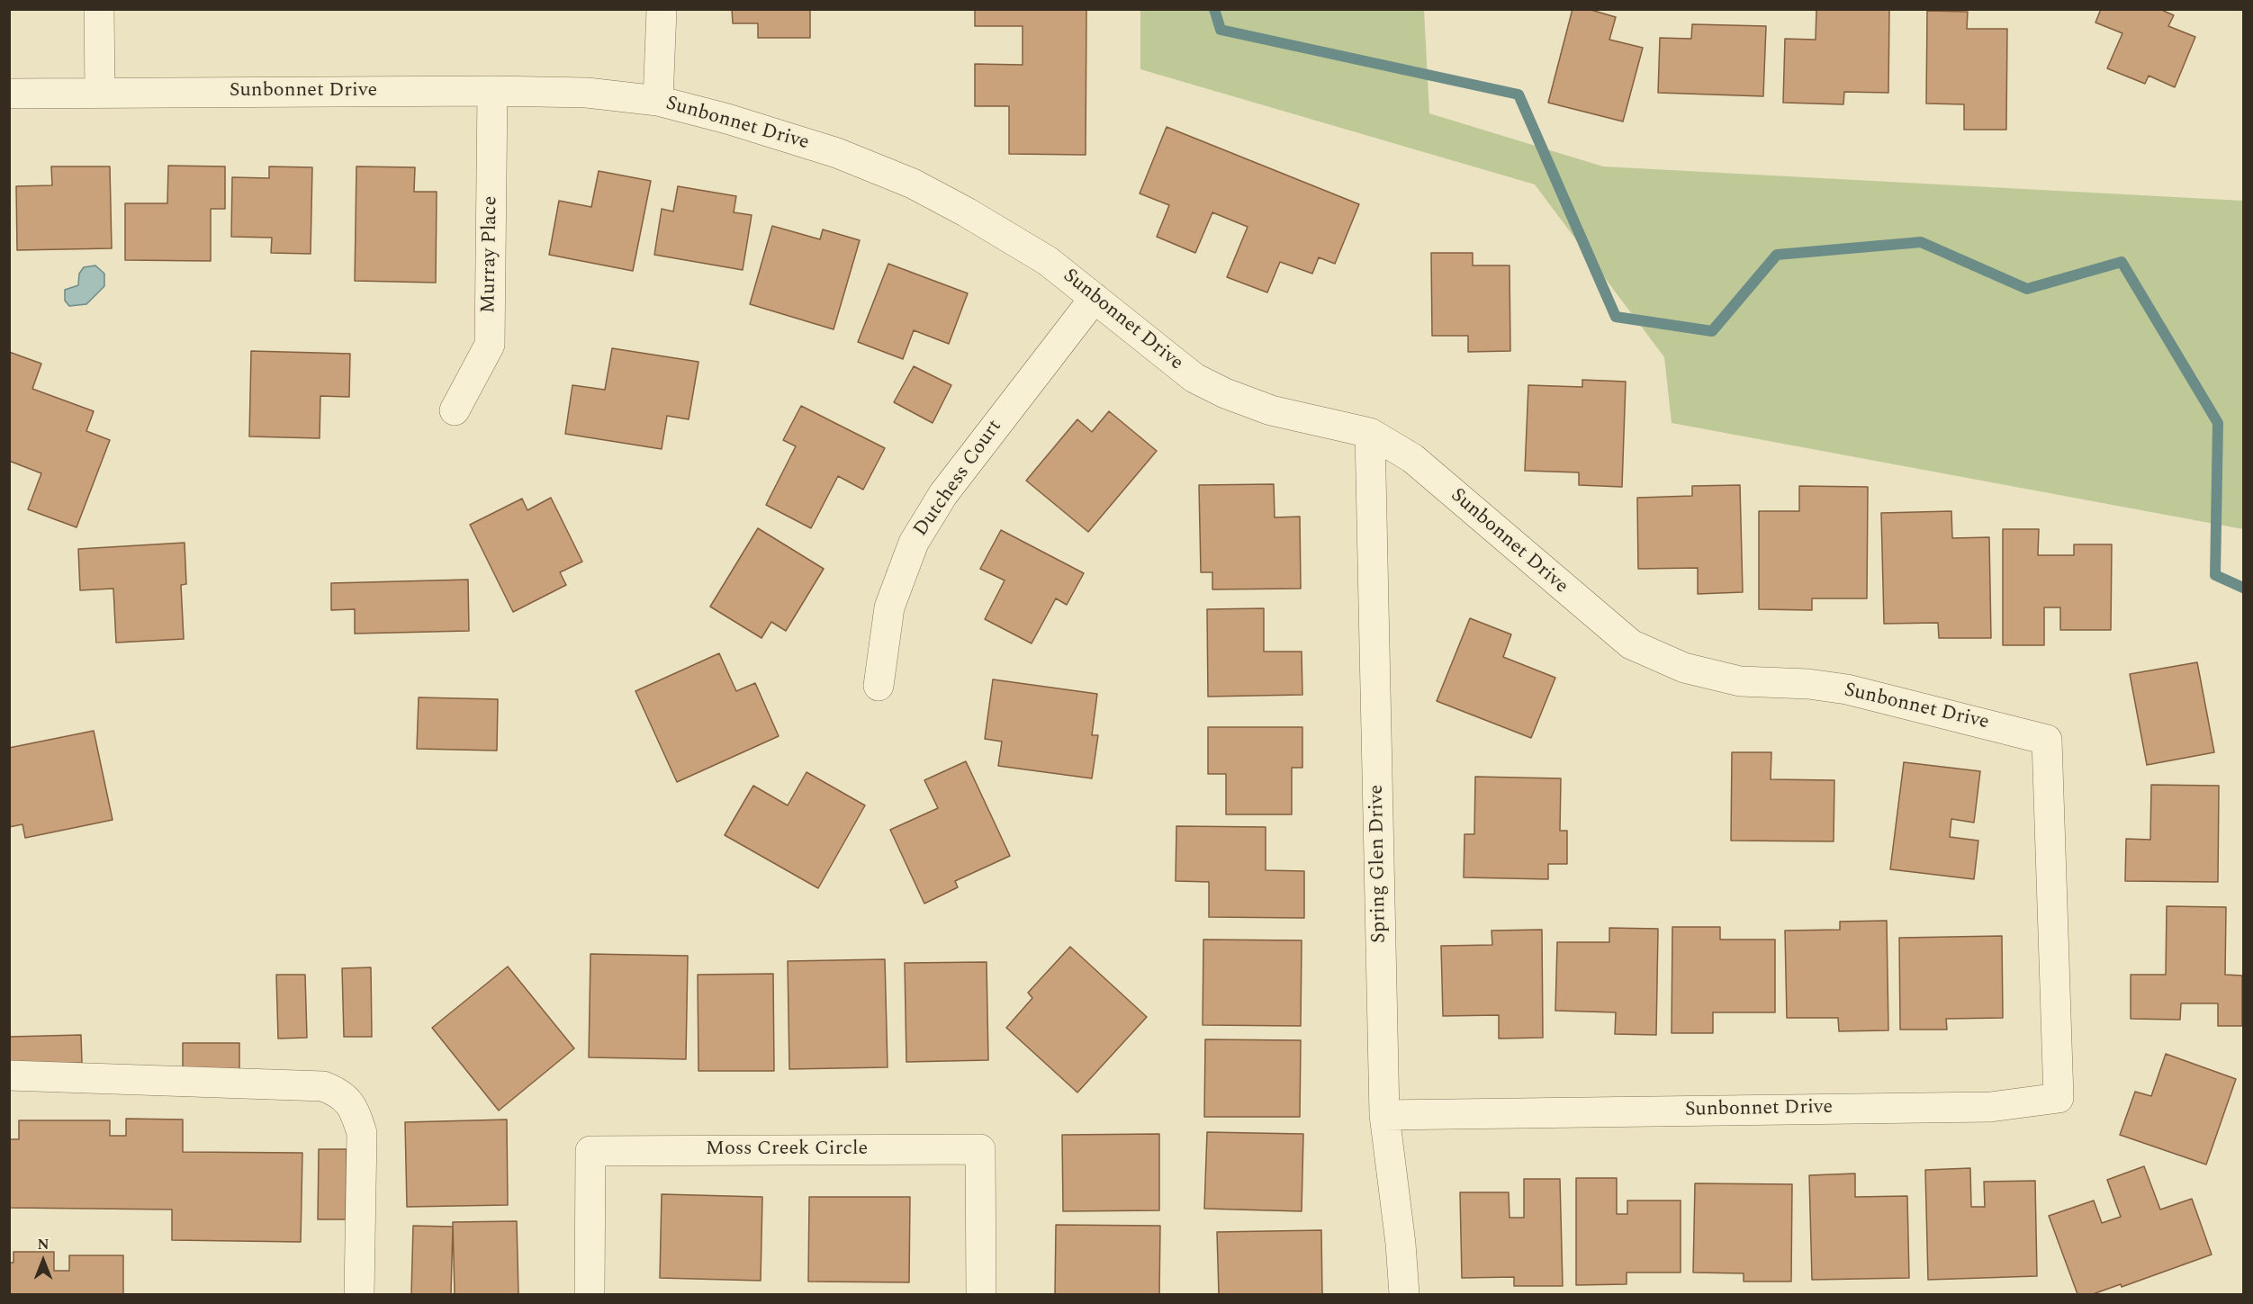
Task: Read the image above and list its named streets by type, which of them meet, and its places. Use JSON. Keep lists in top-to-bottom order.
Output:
{
  "streets": {
    "street": [
      "Sunbonnet Drive",
      "Murray Place",
      "Dutchess Court",
      "Spring Glen Drive",
      "Moss Creek Circle"
    ]
  },
  "crossings": [
    ["Sunbonnet Drive", "Murray Place"],
    ["Sunbonnet Drive", "Dutchess Court"],
    ["Sunbonnet Drive", "Spring Glen Drive"]
  ],
  "north": "top"
}
